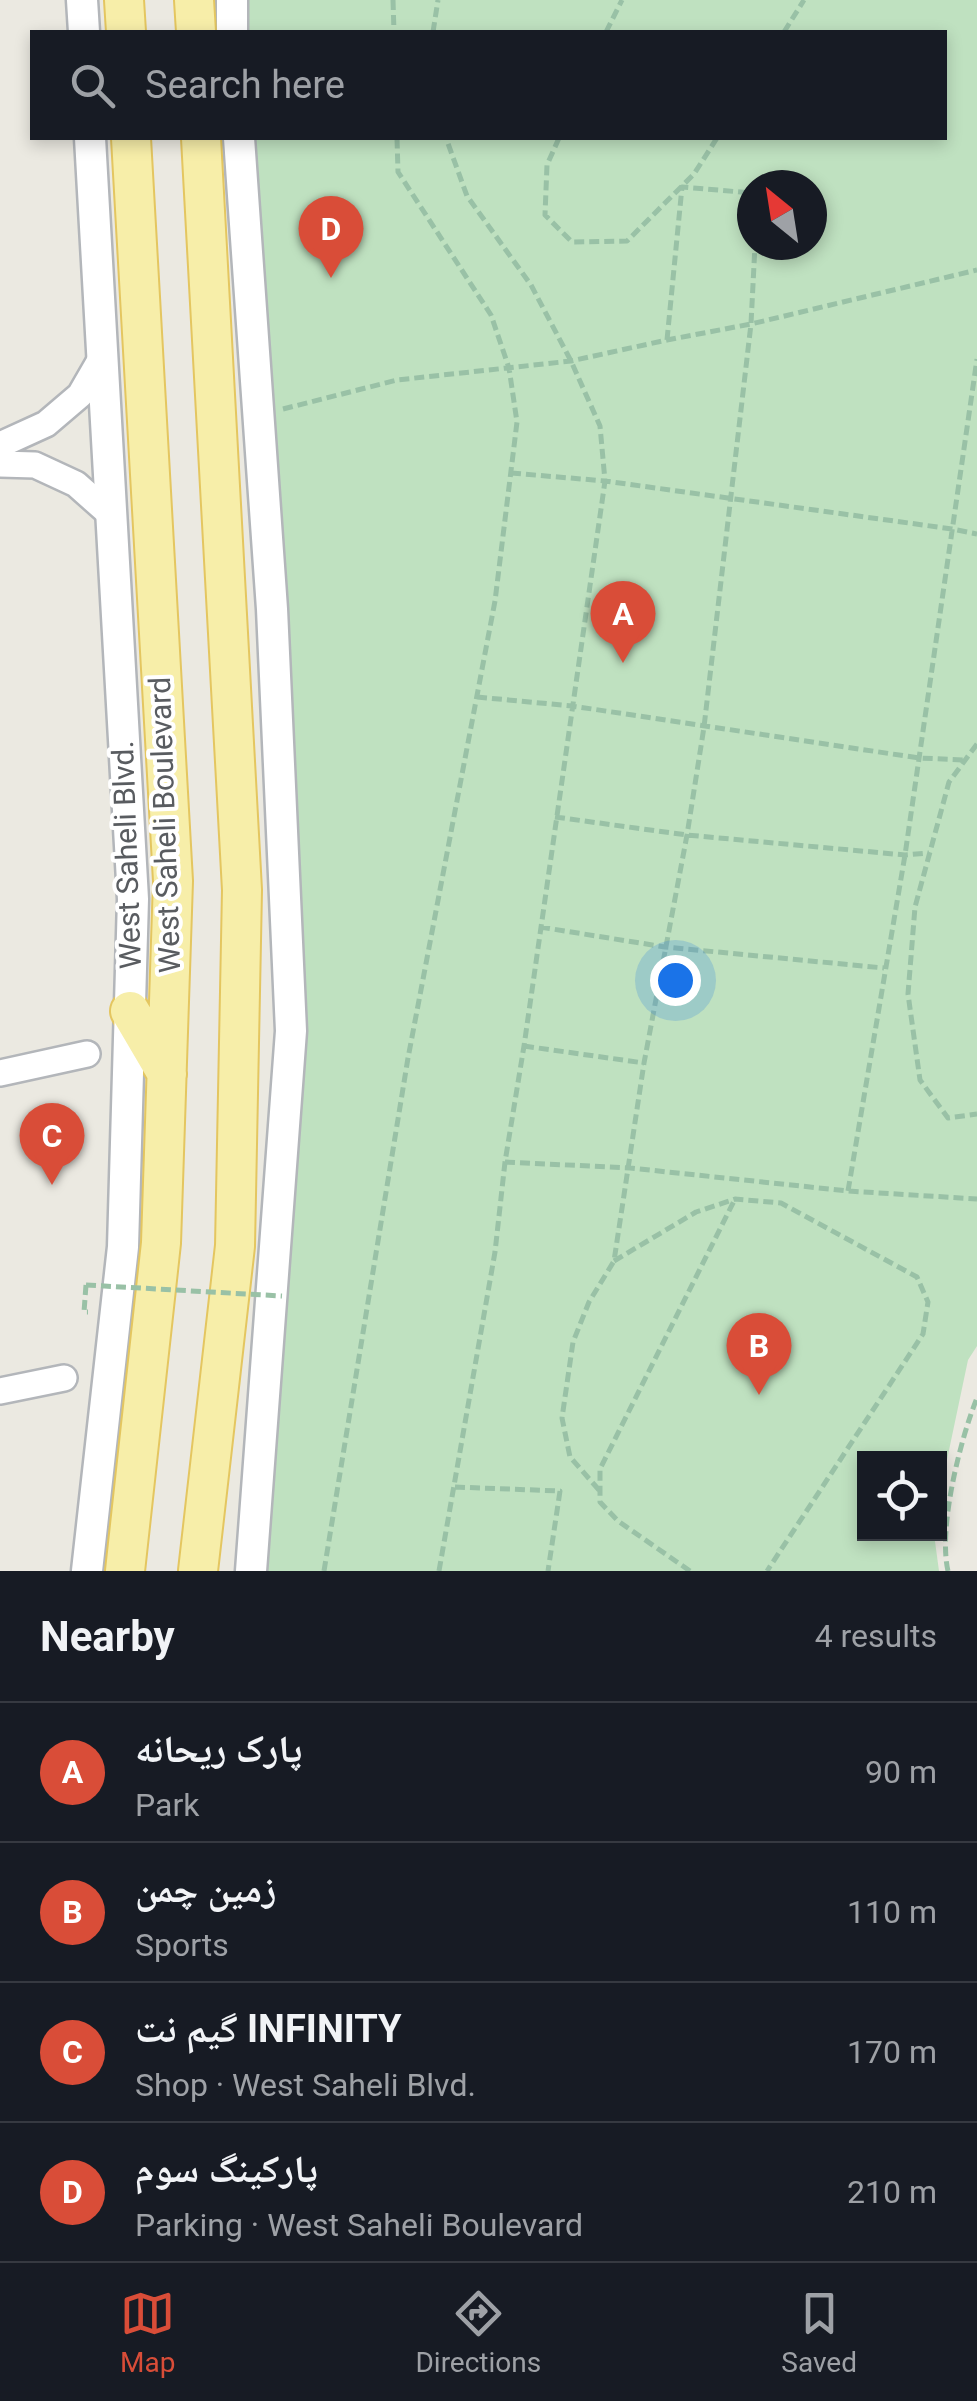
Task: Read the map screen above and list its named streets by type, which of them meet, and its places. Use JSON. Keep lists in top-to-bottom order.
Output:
{
  "streets": {
    "main road": ["West Saheli Boulevard"],
    "street": ["West Saheli Blvd."]
  },
  "north": "top left",
  "page": {
    "search": "Search here",
    "pins": [
      "D",
      "A",
      "C",
      "B"
    ],
    "heading": ["Nearby", "4 results"],
    "list": [
      {
        "mark": "A",
        "name": "پارک ریحانه",
        "note": "Park",
        "value": "90 m"
      },
      {
        "mark": "B",
        "name": "زمین چمن",
        "note": "Sports",
        "value": "110 m"
      },
      {
        "mark": "C",
        "name": "گیم نت INFINITY",
        "note": "Shop · West Saheli Blvd.",
        "value": "170 m"
      },
      {
        "mark": "D",
        "name": "پارکینگ سوم",
        "note": "Parking · West Saheli Boulevard",
        "value": "210 m"
      }
    ],
    "nav": ["Map", "Directions", "Saved"]
  }
}
